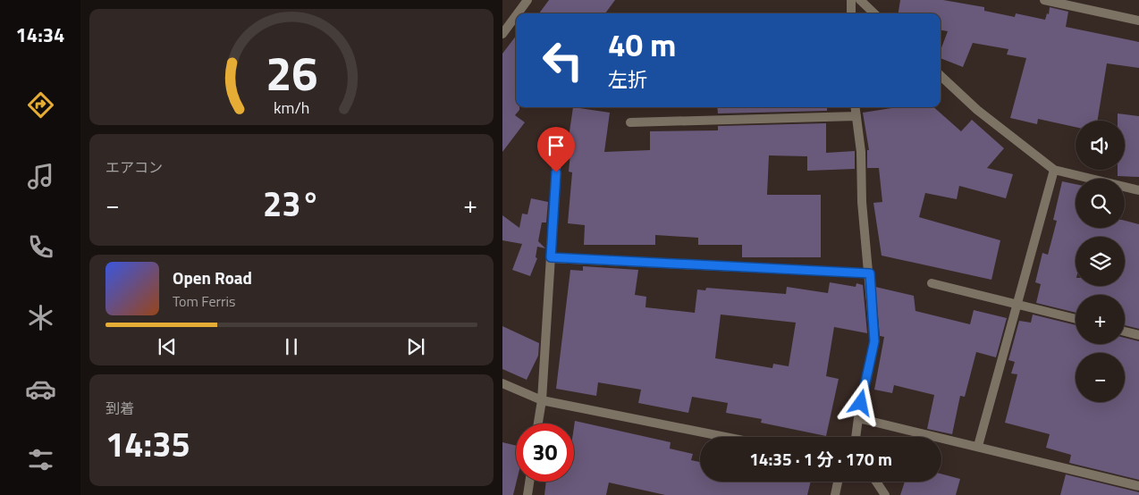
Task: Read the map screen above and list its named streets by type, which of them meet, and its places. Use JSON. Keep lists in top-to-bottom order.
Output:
{
  "page": {
    "tabs": "14:34",
    "turn": ["40 m", "左折"],
    "map_buttons": ["+", "−"],
    "tile": [
      "エアコン",
      ["到着", "14:35"]
    ],
    "heat": ["−", "23°", "+"],
    "song": ["Open Road", "Tom Ferris"],
    "limit": "30",
    "trip": "14:35 · 1 分 · 170 m",
    "gauge": ["26", "km/h"]
  }
}
